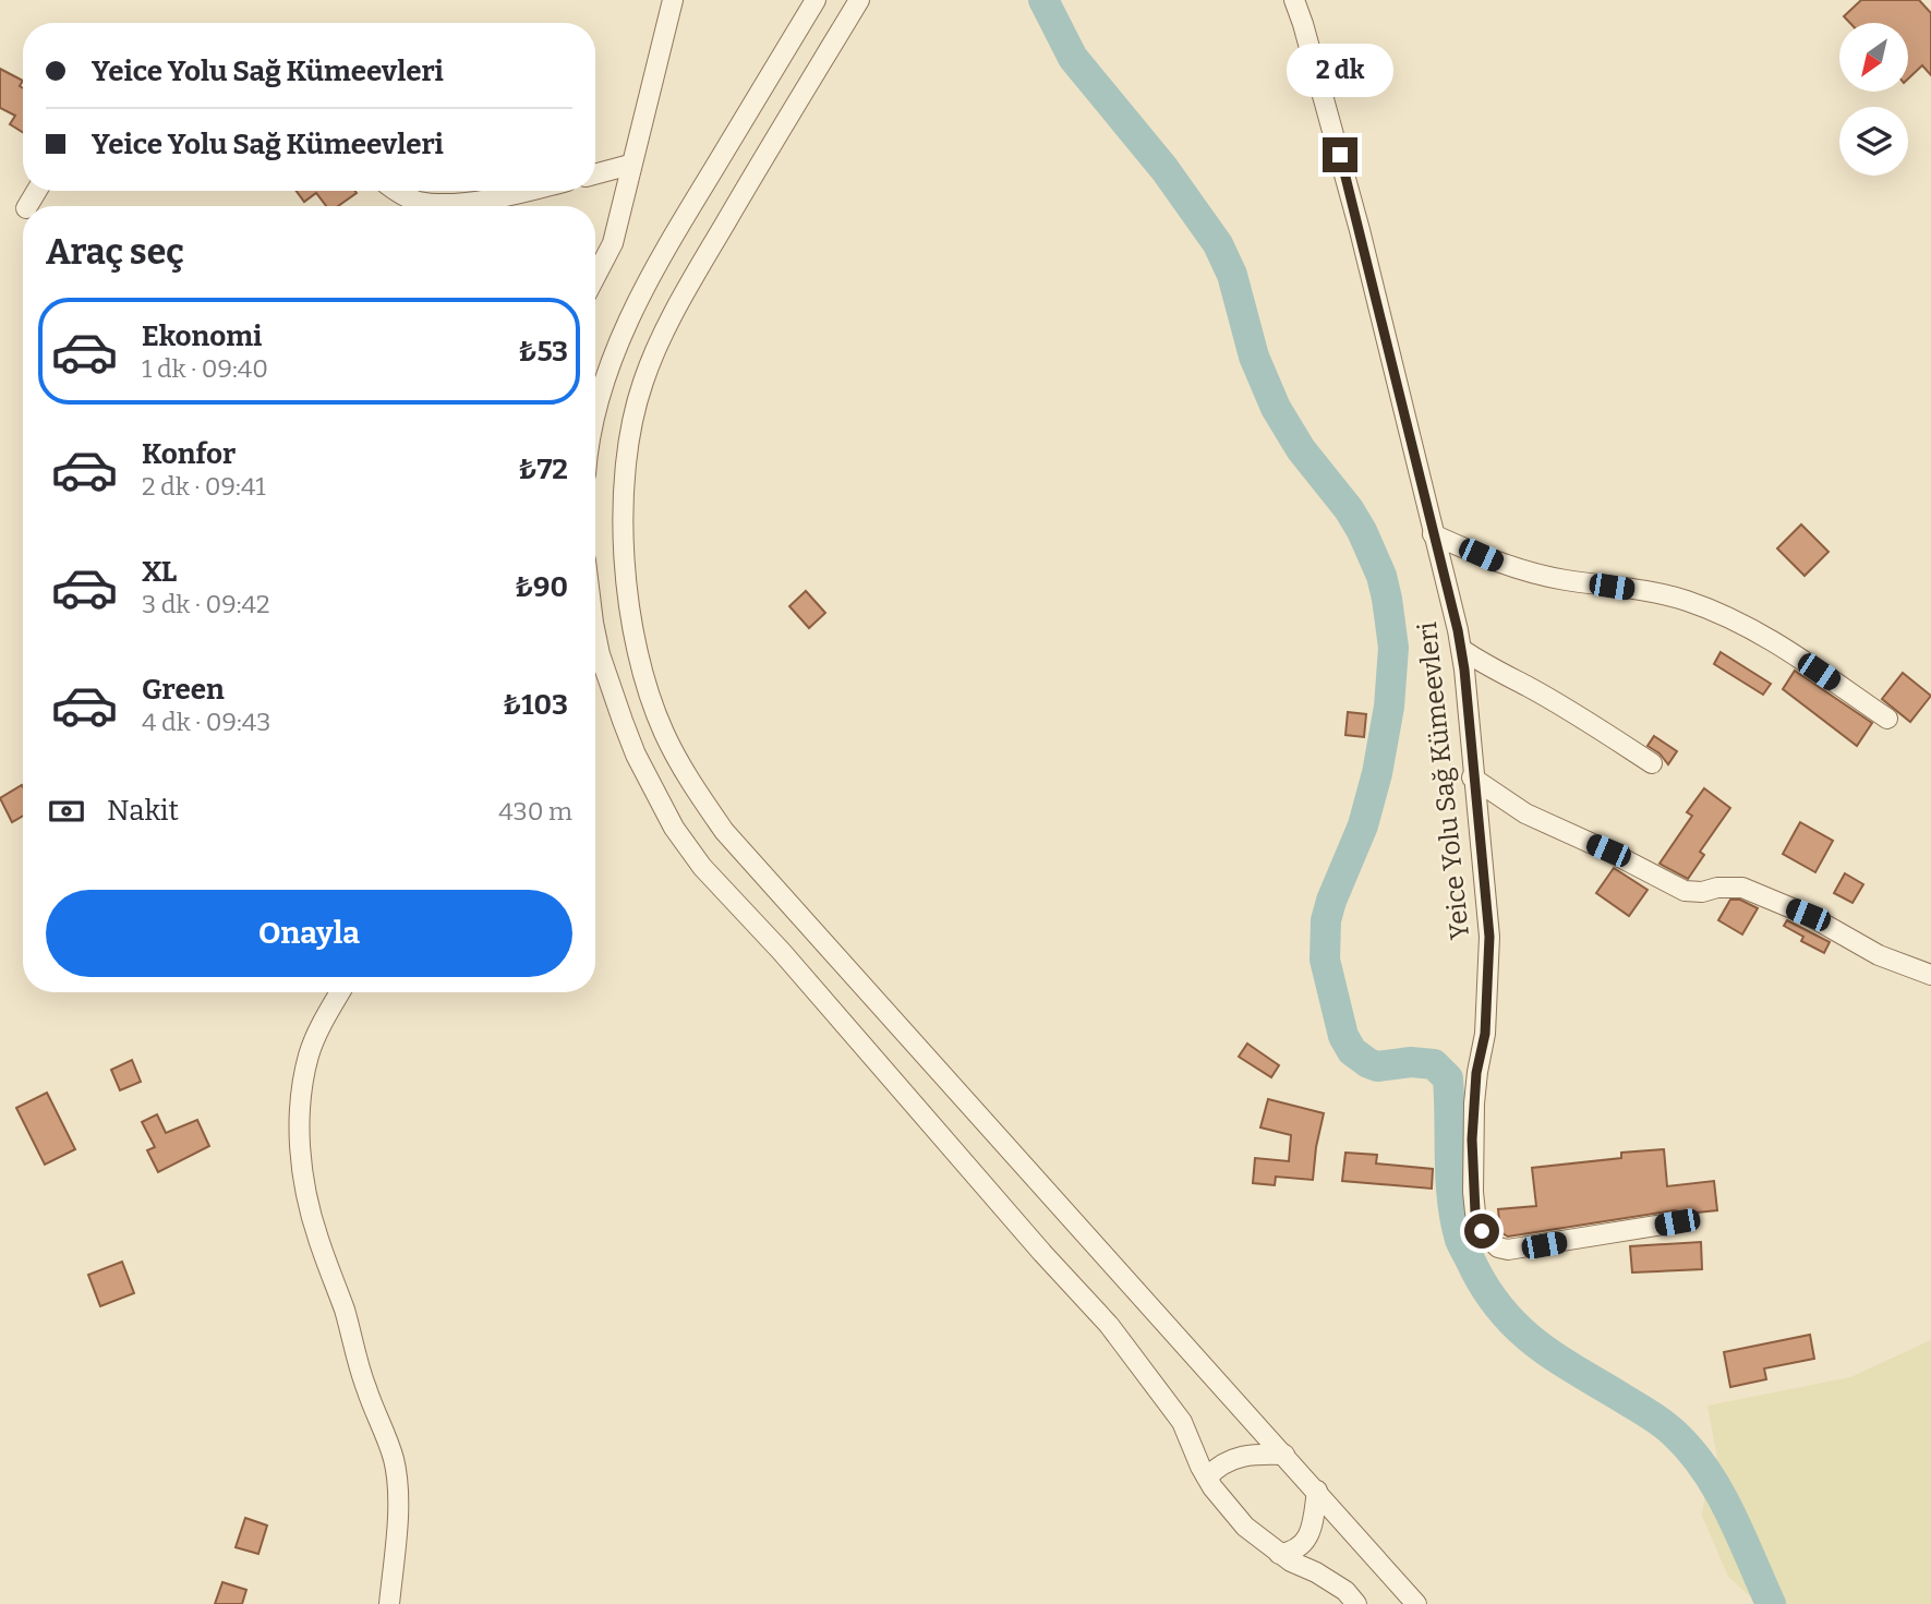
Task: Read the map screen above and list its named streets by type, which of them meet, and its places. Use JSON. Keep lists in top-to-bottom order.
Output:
{
  "streets": {
    "street": ["Yeice Yolu Sağ Kümeevleri"]
  },
  "north": "bottom left",
  "page": {
    "banner": ["Yeice Yolu Sağ Kümeevleri", "Yeice Yolu Sağ Kümeevleri"],
    "bubble": "2 dk",
    "heading": "Araç seç",
    "list": [
      {
        "name": "Ekonomi",
        "note": "1 dk · 09:40",
        "value": "₺53"
      },
      {
        "name": "Konfor",
        "note": "2 dk · 09:41",
        "value": "₺72"
      },
      {
        "name": "XL",
        "note": "3 dk · 09:42",
        "value": "₺90"
      },
      {
        "name": "Green",
        "note": "4 dk · 09:43",
        "value": "₺103"
      }
    ],
    "pay": ["Nakit", "430 m"],
    "buttons": "Onayla"
  }
}
